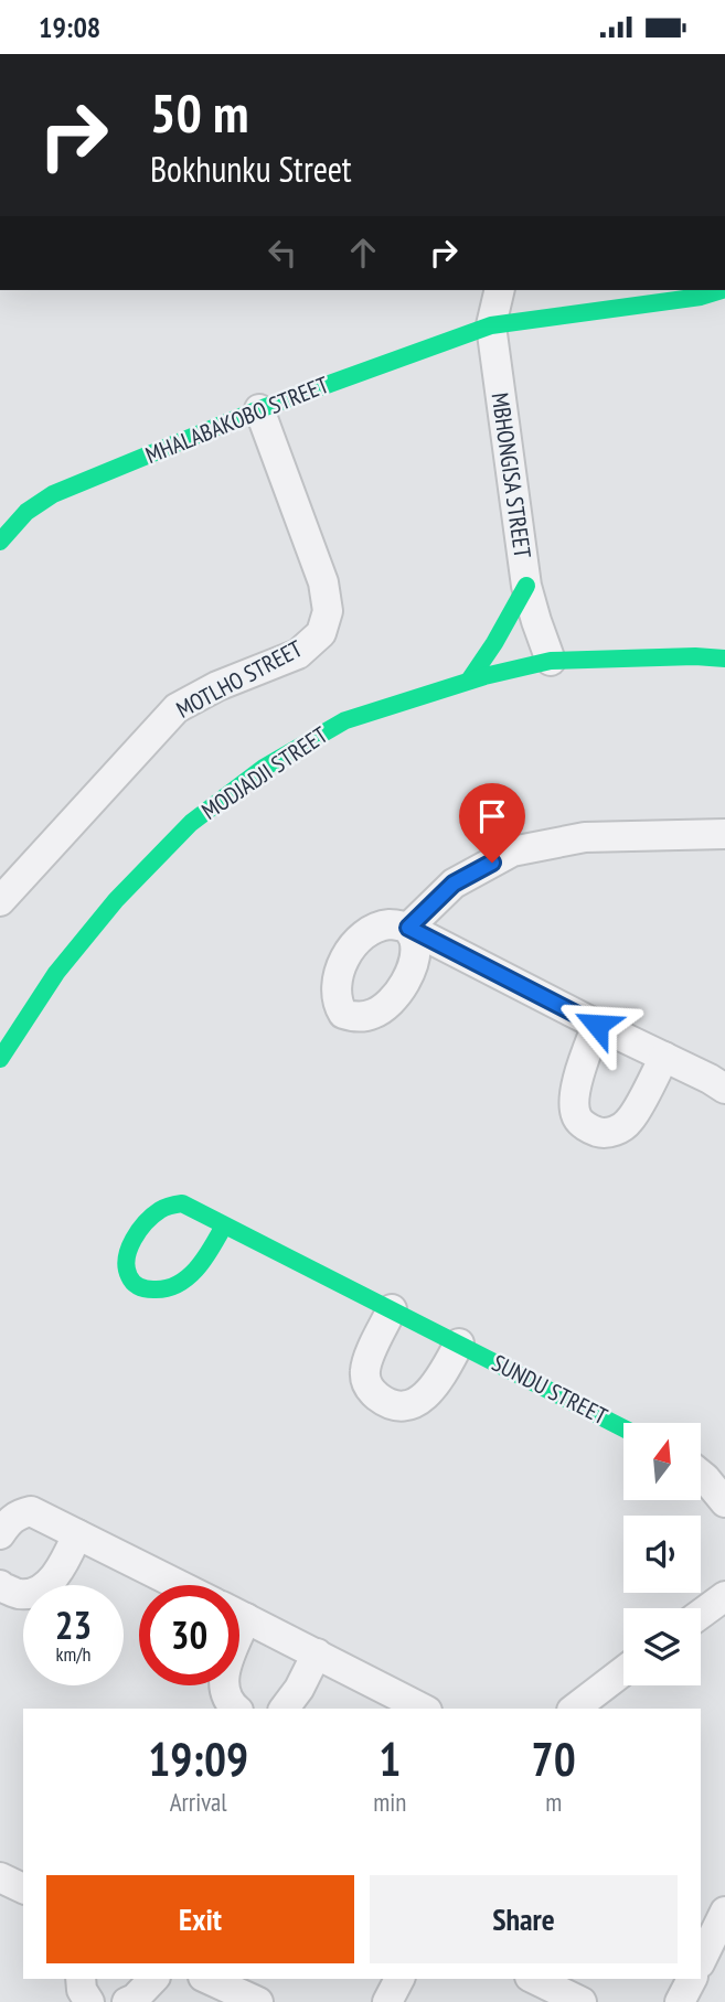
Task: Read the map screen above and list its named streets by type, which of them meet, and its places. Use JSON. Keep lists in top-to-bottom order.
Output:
{
  "streets": {
    "street": [
      "MHALABAKOBO STREET",
      "MBHONGISA STREET",
      "MOTLHO STREET",
      "MODJADJI STREET",
      "SUNDU STREET"
    ]
  },
  "crossings": [
    ["MHALABAKOBO STREET", "MBHONGISA STREET"],
    ["MHALABAKOBO STREET", "MOTLHO STREET"],
    ["MBHONGISA STREET", "MODJADJI STREET"]
  ],
  "north": "top",
  "page": {
    "status": "19:08",
    "turn": ["50 m", "Bokhunku Street"],
    "speed": "23 km/h",
    "limit": "30",
    "eta": [
      "19:09",
      "Arrival",
      "1",
      "min",
      "70",
      "m"
    ],
    "buttons": ["Exit", "Share"]
  }
}
